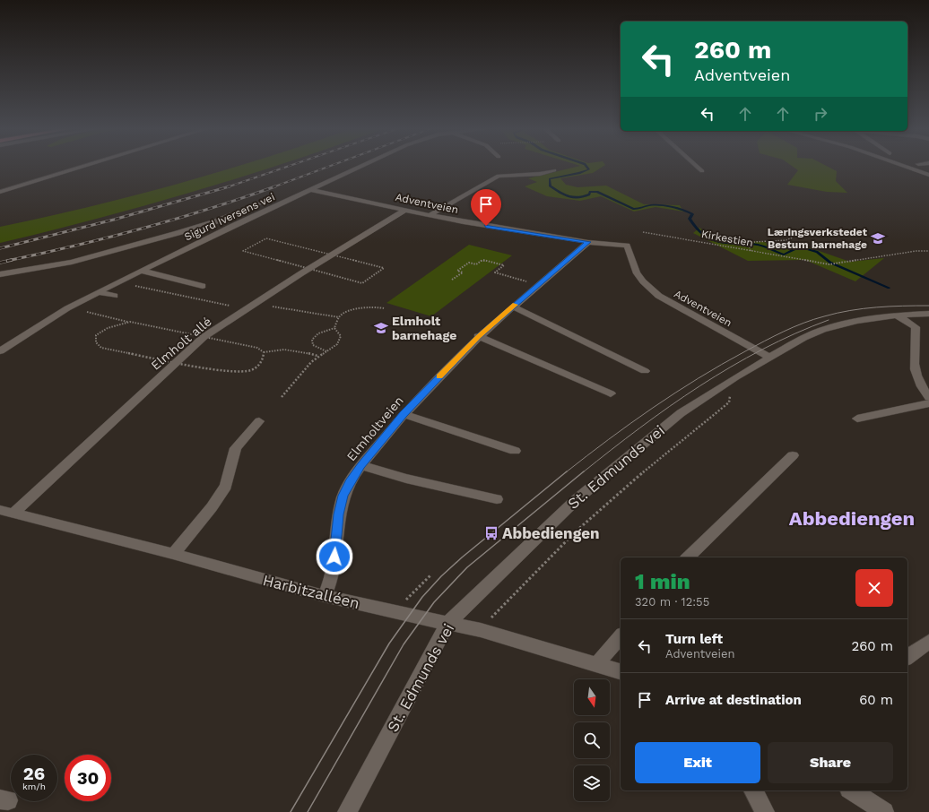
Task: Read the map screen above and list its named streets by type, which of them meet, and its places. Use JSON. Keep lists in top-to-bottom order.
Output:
{
  "streets": {
    "street": [
      "Adventveien",
      "Sigurd Iversens vei",
      "Elmholt allé",
      "Elmholtveien",
      "St. Edmunds vei",
      "Harbitzalléen"
    ],
    "path": ["Kirkestien"]
  },
  "crossings": [
    ["Adventveien", "Sigurd Iversens vei"],
    ["Adventveien", "Elmholt allé"],
    ["Adventveien", "Elmholtveien"],
    ["Adventveien", "St. Edmunds vei"],
    ["Elmholt allé", "Harbitzalléen"],
    ["Elmholtveien", "Harbitzalléen"],
    ["St. Edmunds vei", "Harbitzalléen"]
  ],
  "districts": ["Abbediengen"],
  "places": {
    "school or university": ["Læringsverkstedet Bestum barnehage", "Elmholt barnehage"],
    "bus stop": ["Abbediengen"]
  },
  "north": "bottom",
  "page": {
    "turn": ["260 m", "Adventveien"],
    "heading": ["1 min", "320 m · 12:55"],
    "list": [
      {
        "name": "Turn left",
        "note": "Adventveien",
        "value": "260 m"
      },
      {
        "name": "Arrive at destination",
        "value": "60 m"
      }
    ],
    "buttons": ["Exit", "Share"],
    "speed": "26 km/h",
    "limit": "30"
  }
}
